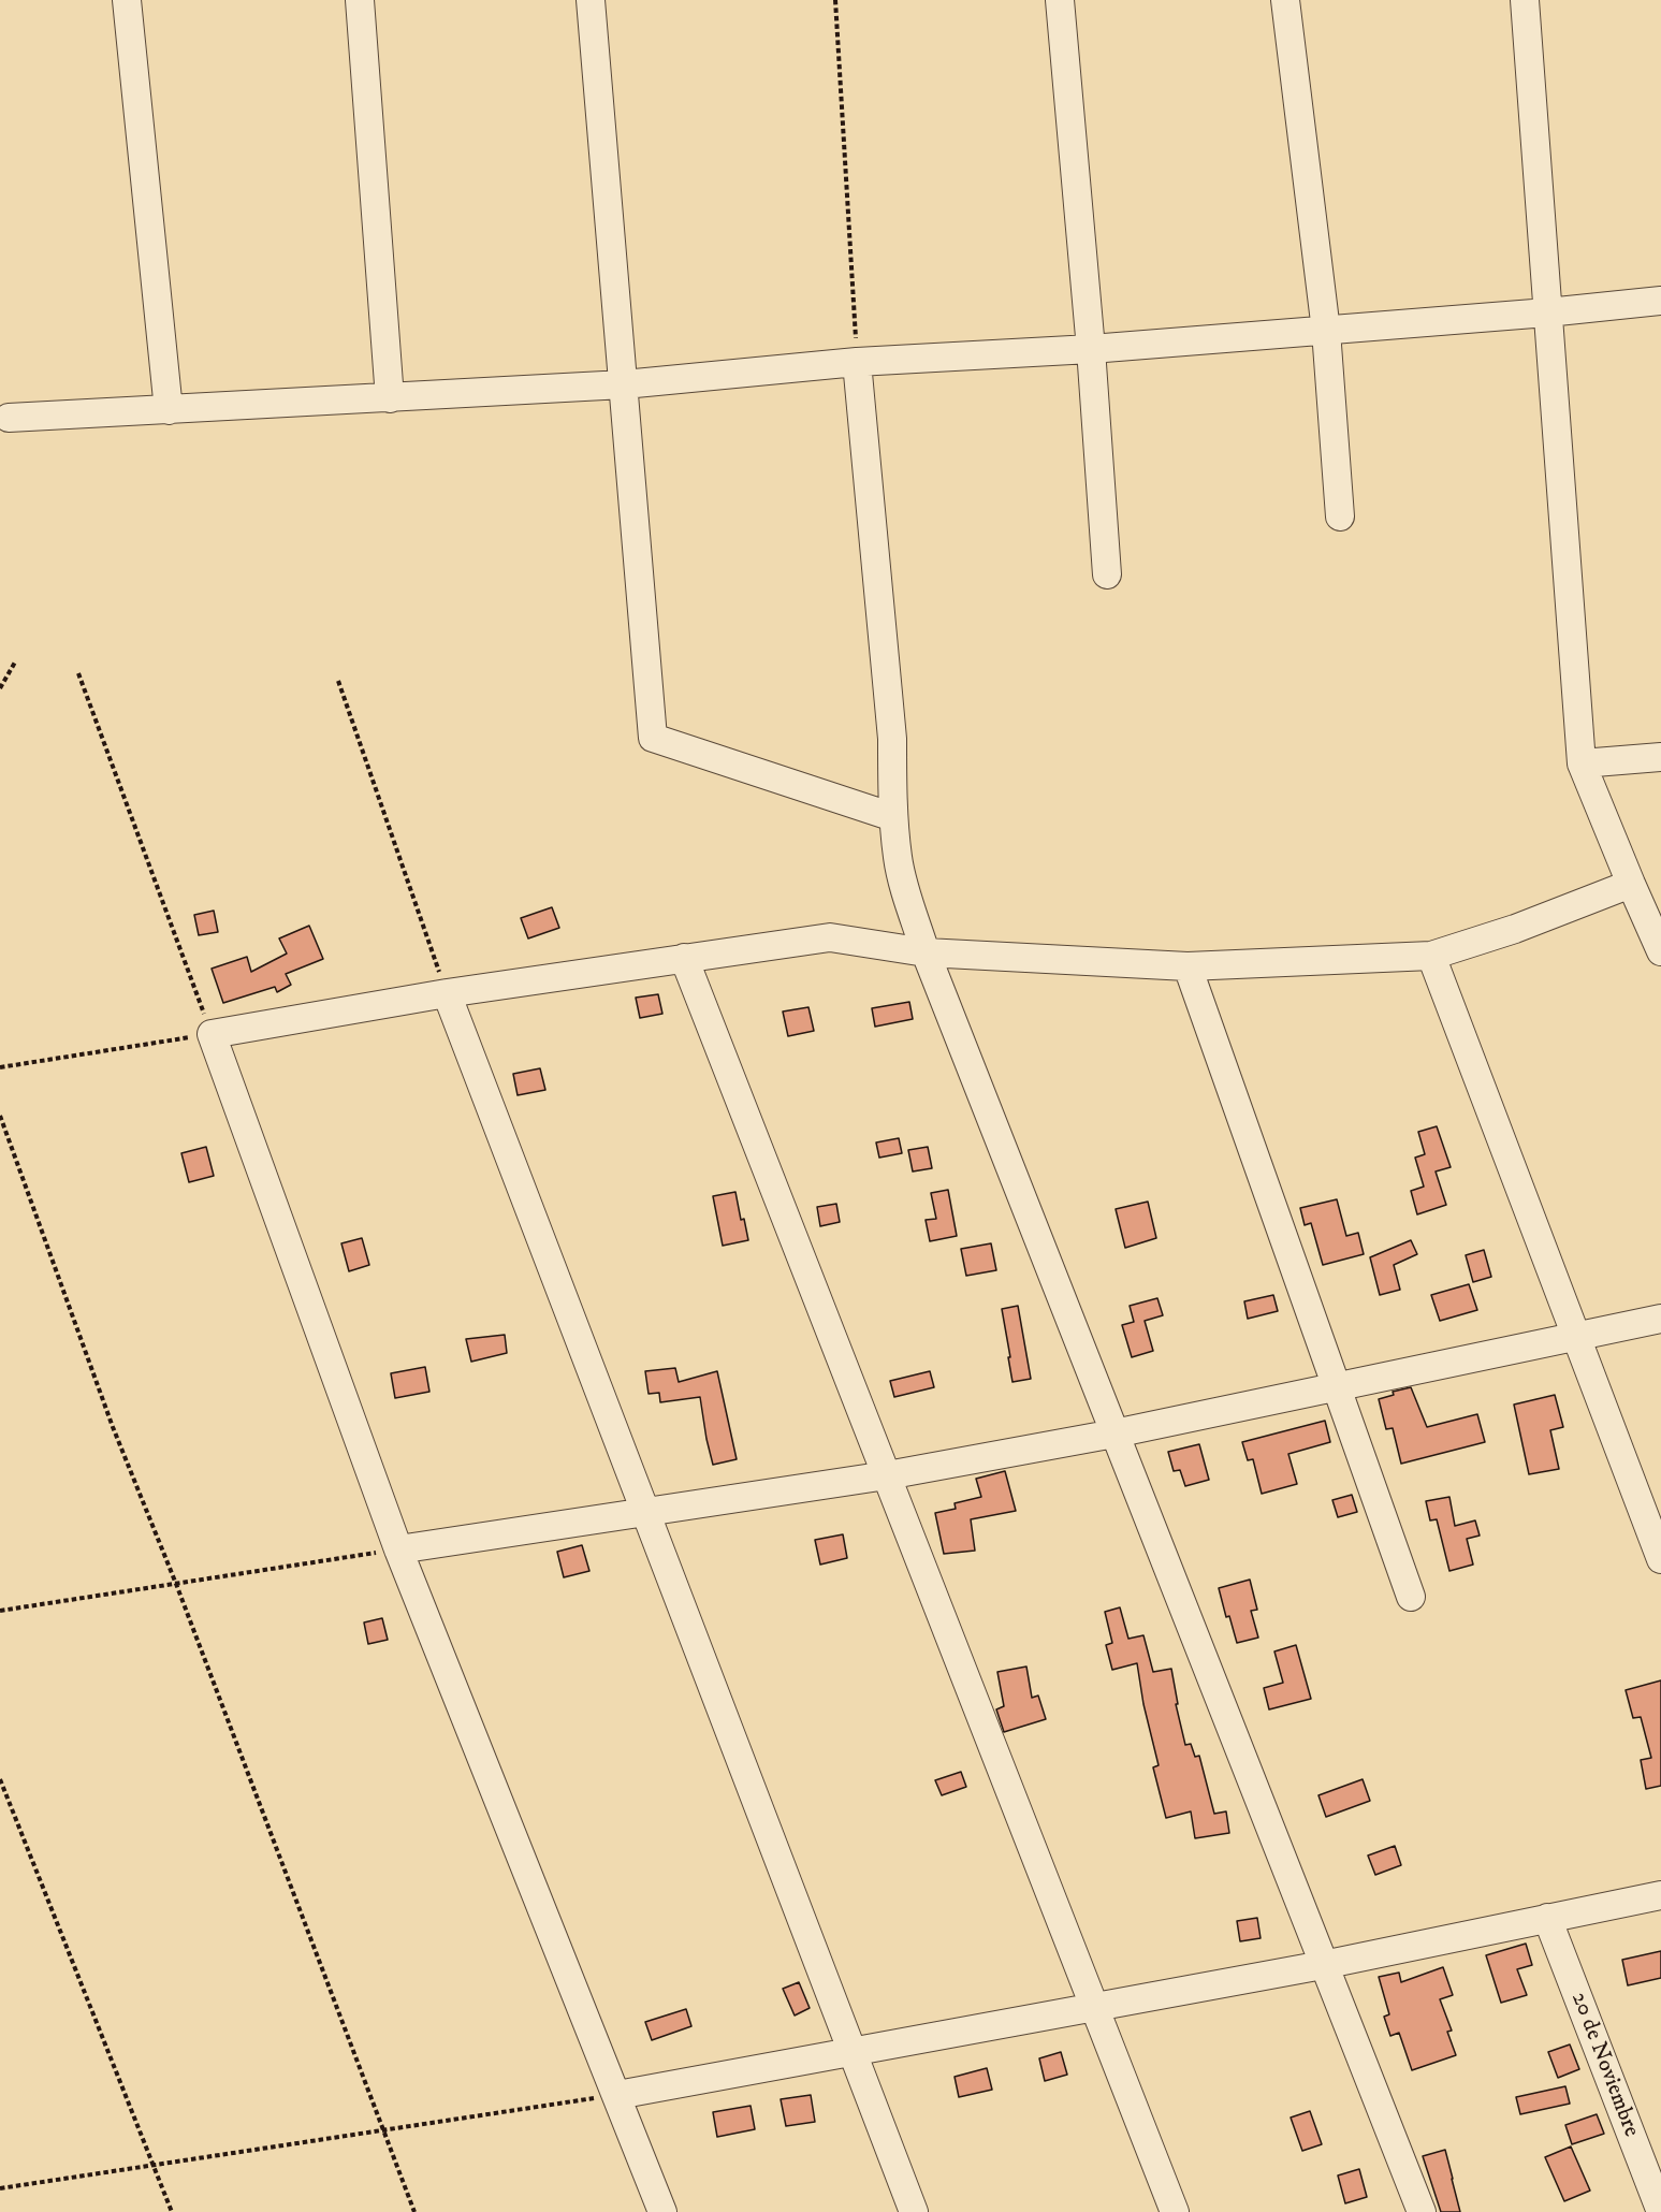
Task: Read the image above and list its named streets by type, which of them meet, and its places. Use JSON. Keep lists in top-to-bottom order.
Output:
{
  "streets": {
    "street": ["20 de Noviembre"]
  }
}
